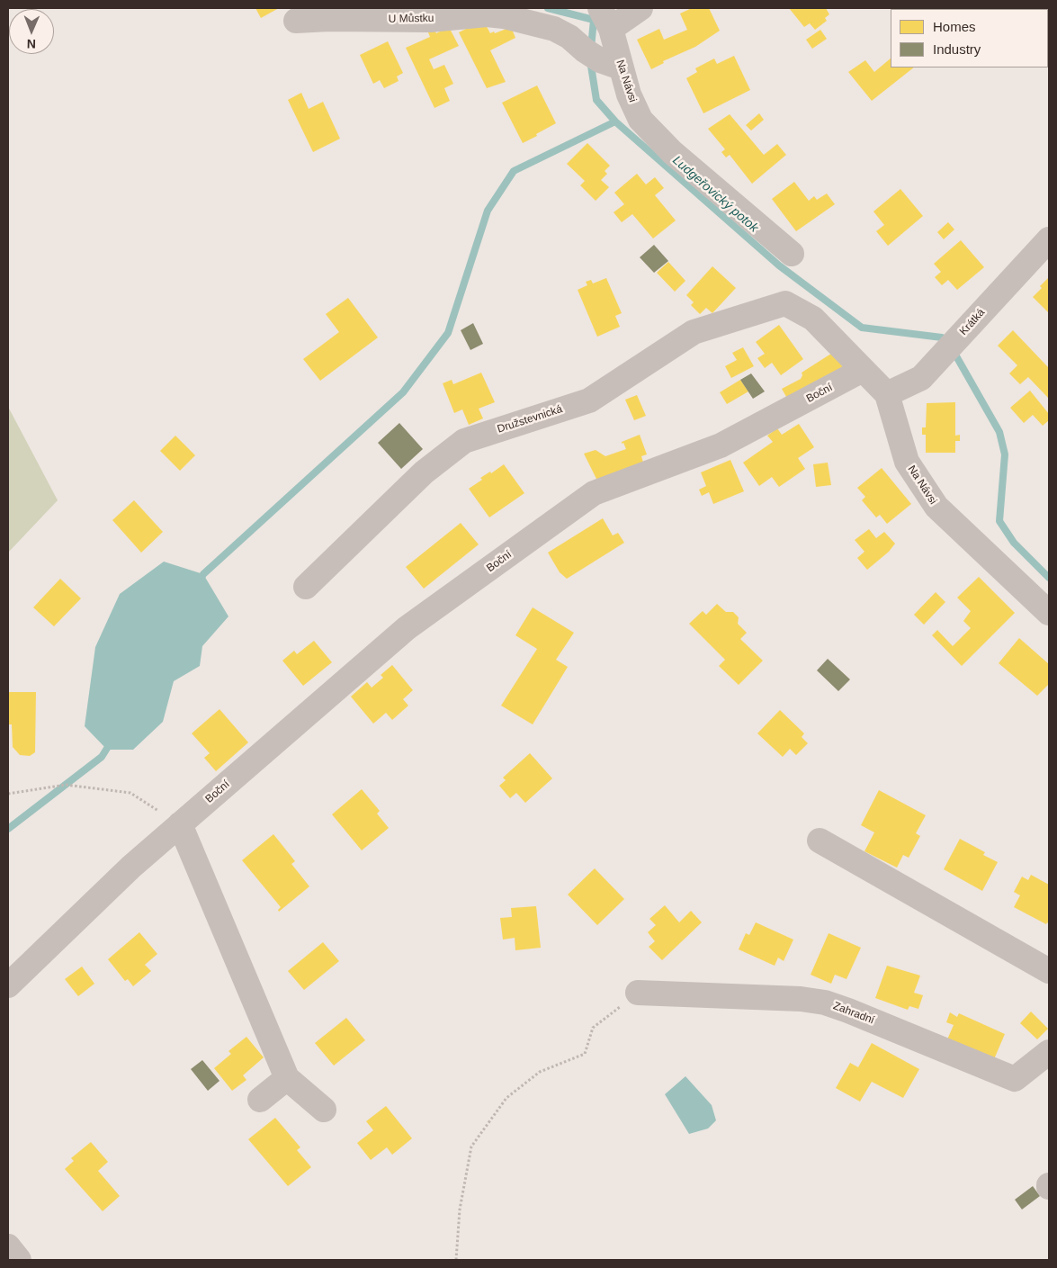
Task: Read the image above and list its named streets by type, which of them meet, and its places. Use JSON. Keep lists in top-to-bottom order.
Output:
{
  "streets": {
    "street": [
      "U Můstku",
      "Na Návsi",
      "Krátká",
      "Boční",
      "Družstevnická",
      "Zahradní"
    ]
  },
  "crossings": [
    ["U Můstku", "Na Návsi"],
    ["Na Návsi", "Krátká"],
    ["Na Návsi", "Boční"],
    ["Na Návsi", "Družstevnická"]
  ],
  "water": ["Ludgeřovický potok"],
  "legend": ["Homes", "Industry"],
  "north": "bottom"
}
